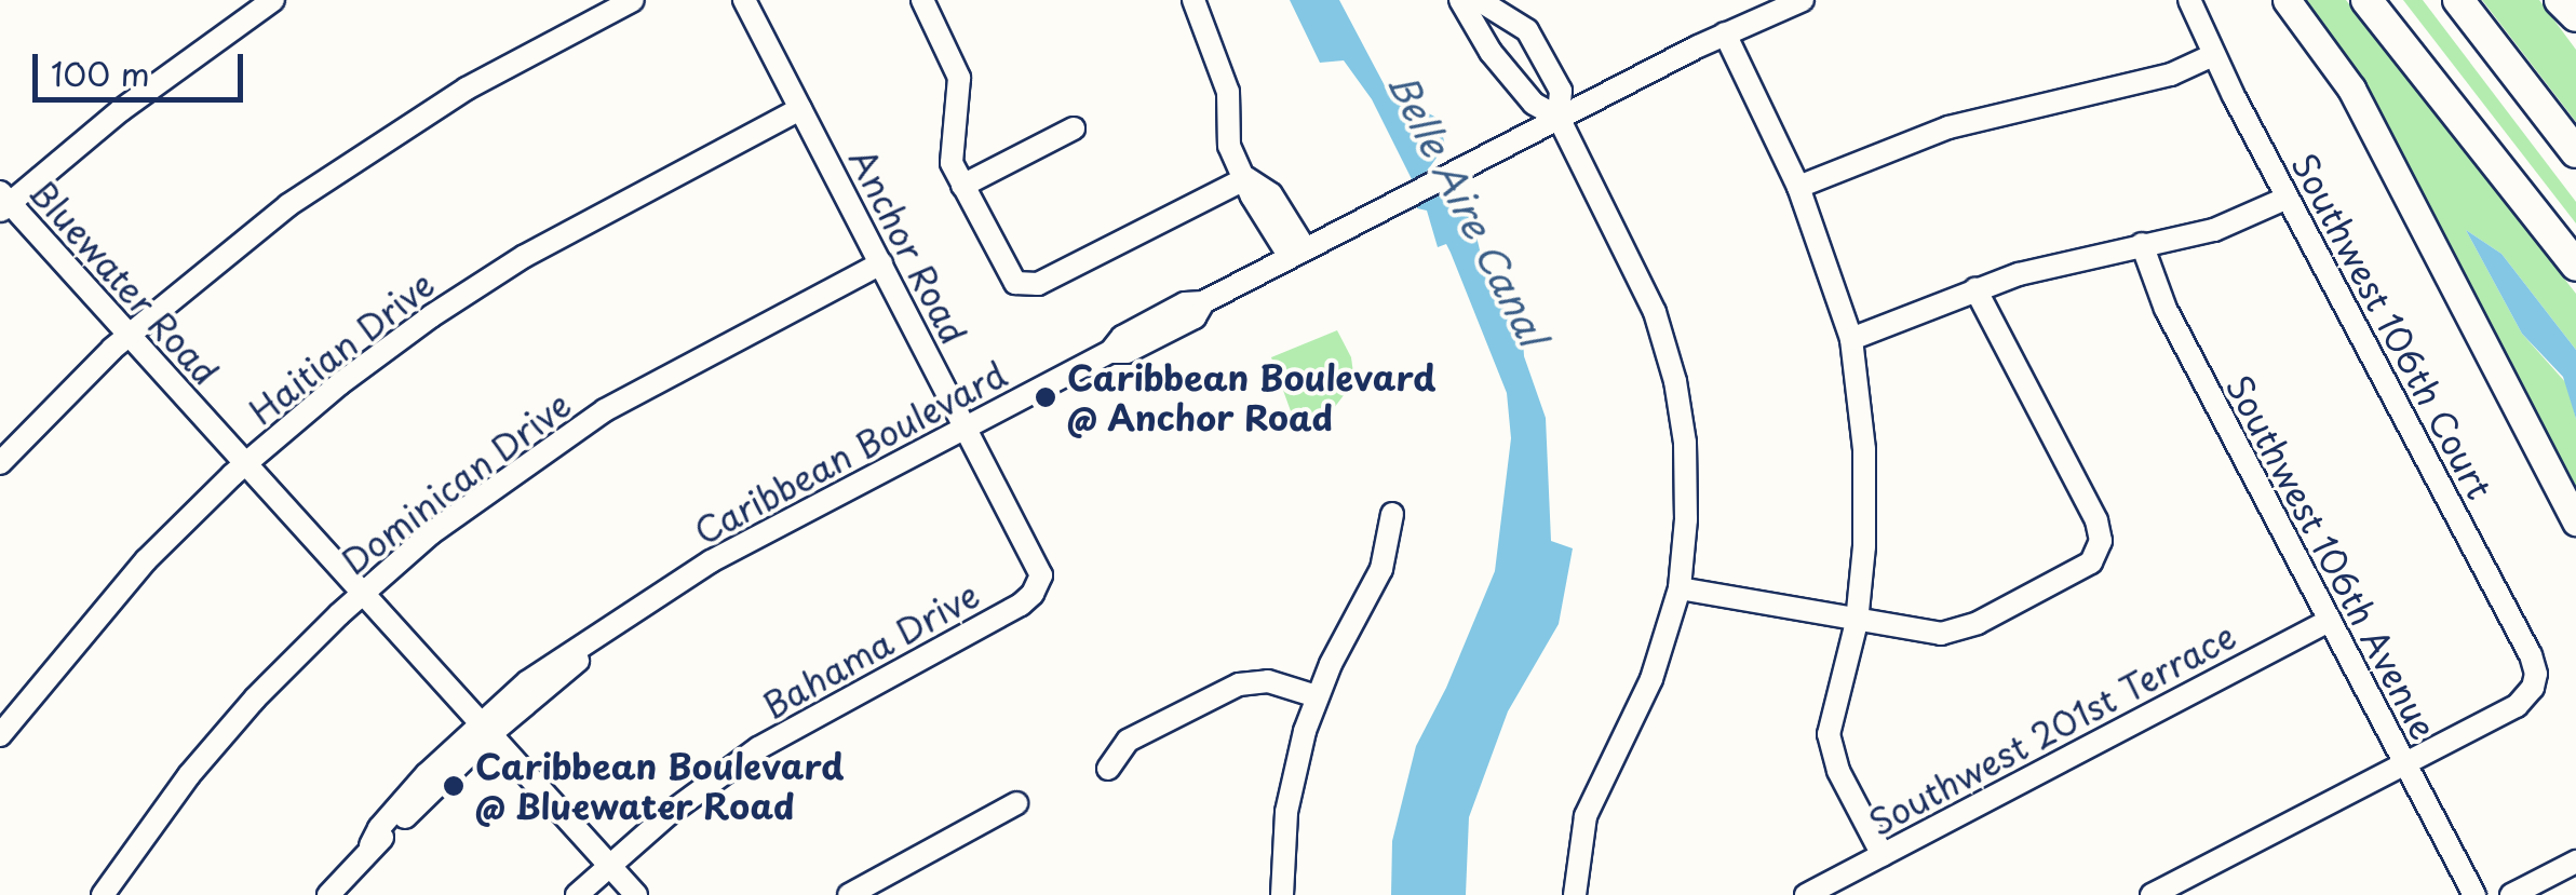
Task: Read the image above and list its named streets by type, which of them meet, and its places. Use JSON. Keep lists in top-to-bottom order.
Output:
{
  "streets": {
    "street": [
      "Anchor Road",
      "Bluewater Road",
      "Southwest 106th Court",
      "Haitian Drive",
      "Caribbean Boulevard",
      "Dominican Drive",
      "Southwest 106th Avenue",
      "Bahama Drive",
      "Southwest 201st Terrace"
    ]
  },
  "crossings": [
    ["Anchor Road", "Haitian Drive"],
    ["Anchor Road", "Caribbean Boulevard"],
    ["Anchor Road", "Dominican Drive"],
    ["Anchor Road", "Bahama Drive"],
    ["Bluewater Road", "Haitian Drive"],
    ["Bluewater Road", "Caribbean Boulevard"],
    ["Bluewater Road", "Dominican Drive"],
    ["Bluewater Road", "Bahama Drive"],
    ["Southwest 106th Court", "Southwest 106th Avenue"],
    ["Southwest 106th Avenue", "Southwest 201st Terrace"]
  ],
  "water": ["Belle Aire Canal"],
  "places": ["Caribbean Boulevard @ Anchor Road", "Caribbean Boulevard @ Bluewater Road"],
  "scale_bar": "100 m"
}
